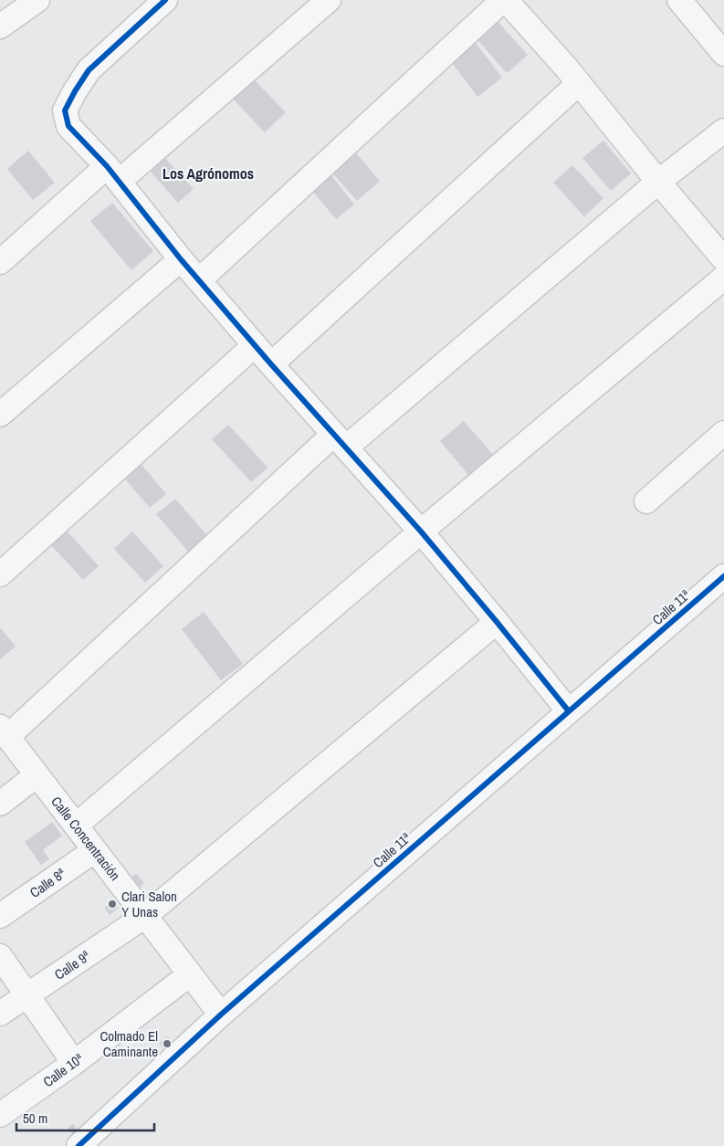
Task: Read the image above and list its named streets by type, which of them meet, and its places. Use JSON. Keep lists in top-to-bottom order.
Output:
{
  "streets": {
    "street": [
      "Calle 11ª",
      "Calle Concentración",
      "Calle 8ª",
      "Calle 9ª",
      "Calle 10ª"
    ]
  },
  "crossings": [
    ["Calle 11ª", "Calle Concentración"],
    ["Calle Concentración", "Calle 8ª"],
    ["Calle Concentración", "Calle 9ª"],
    ["Calle Concentración", "Calle 10ª"]
  ],
  "districts": ["Los Agrónomos"],
  "places": ["Clari Salon Y Unas", "Colmado El Caminante"],
  "scale_bar": "50 m"
}
